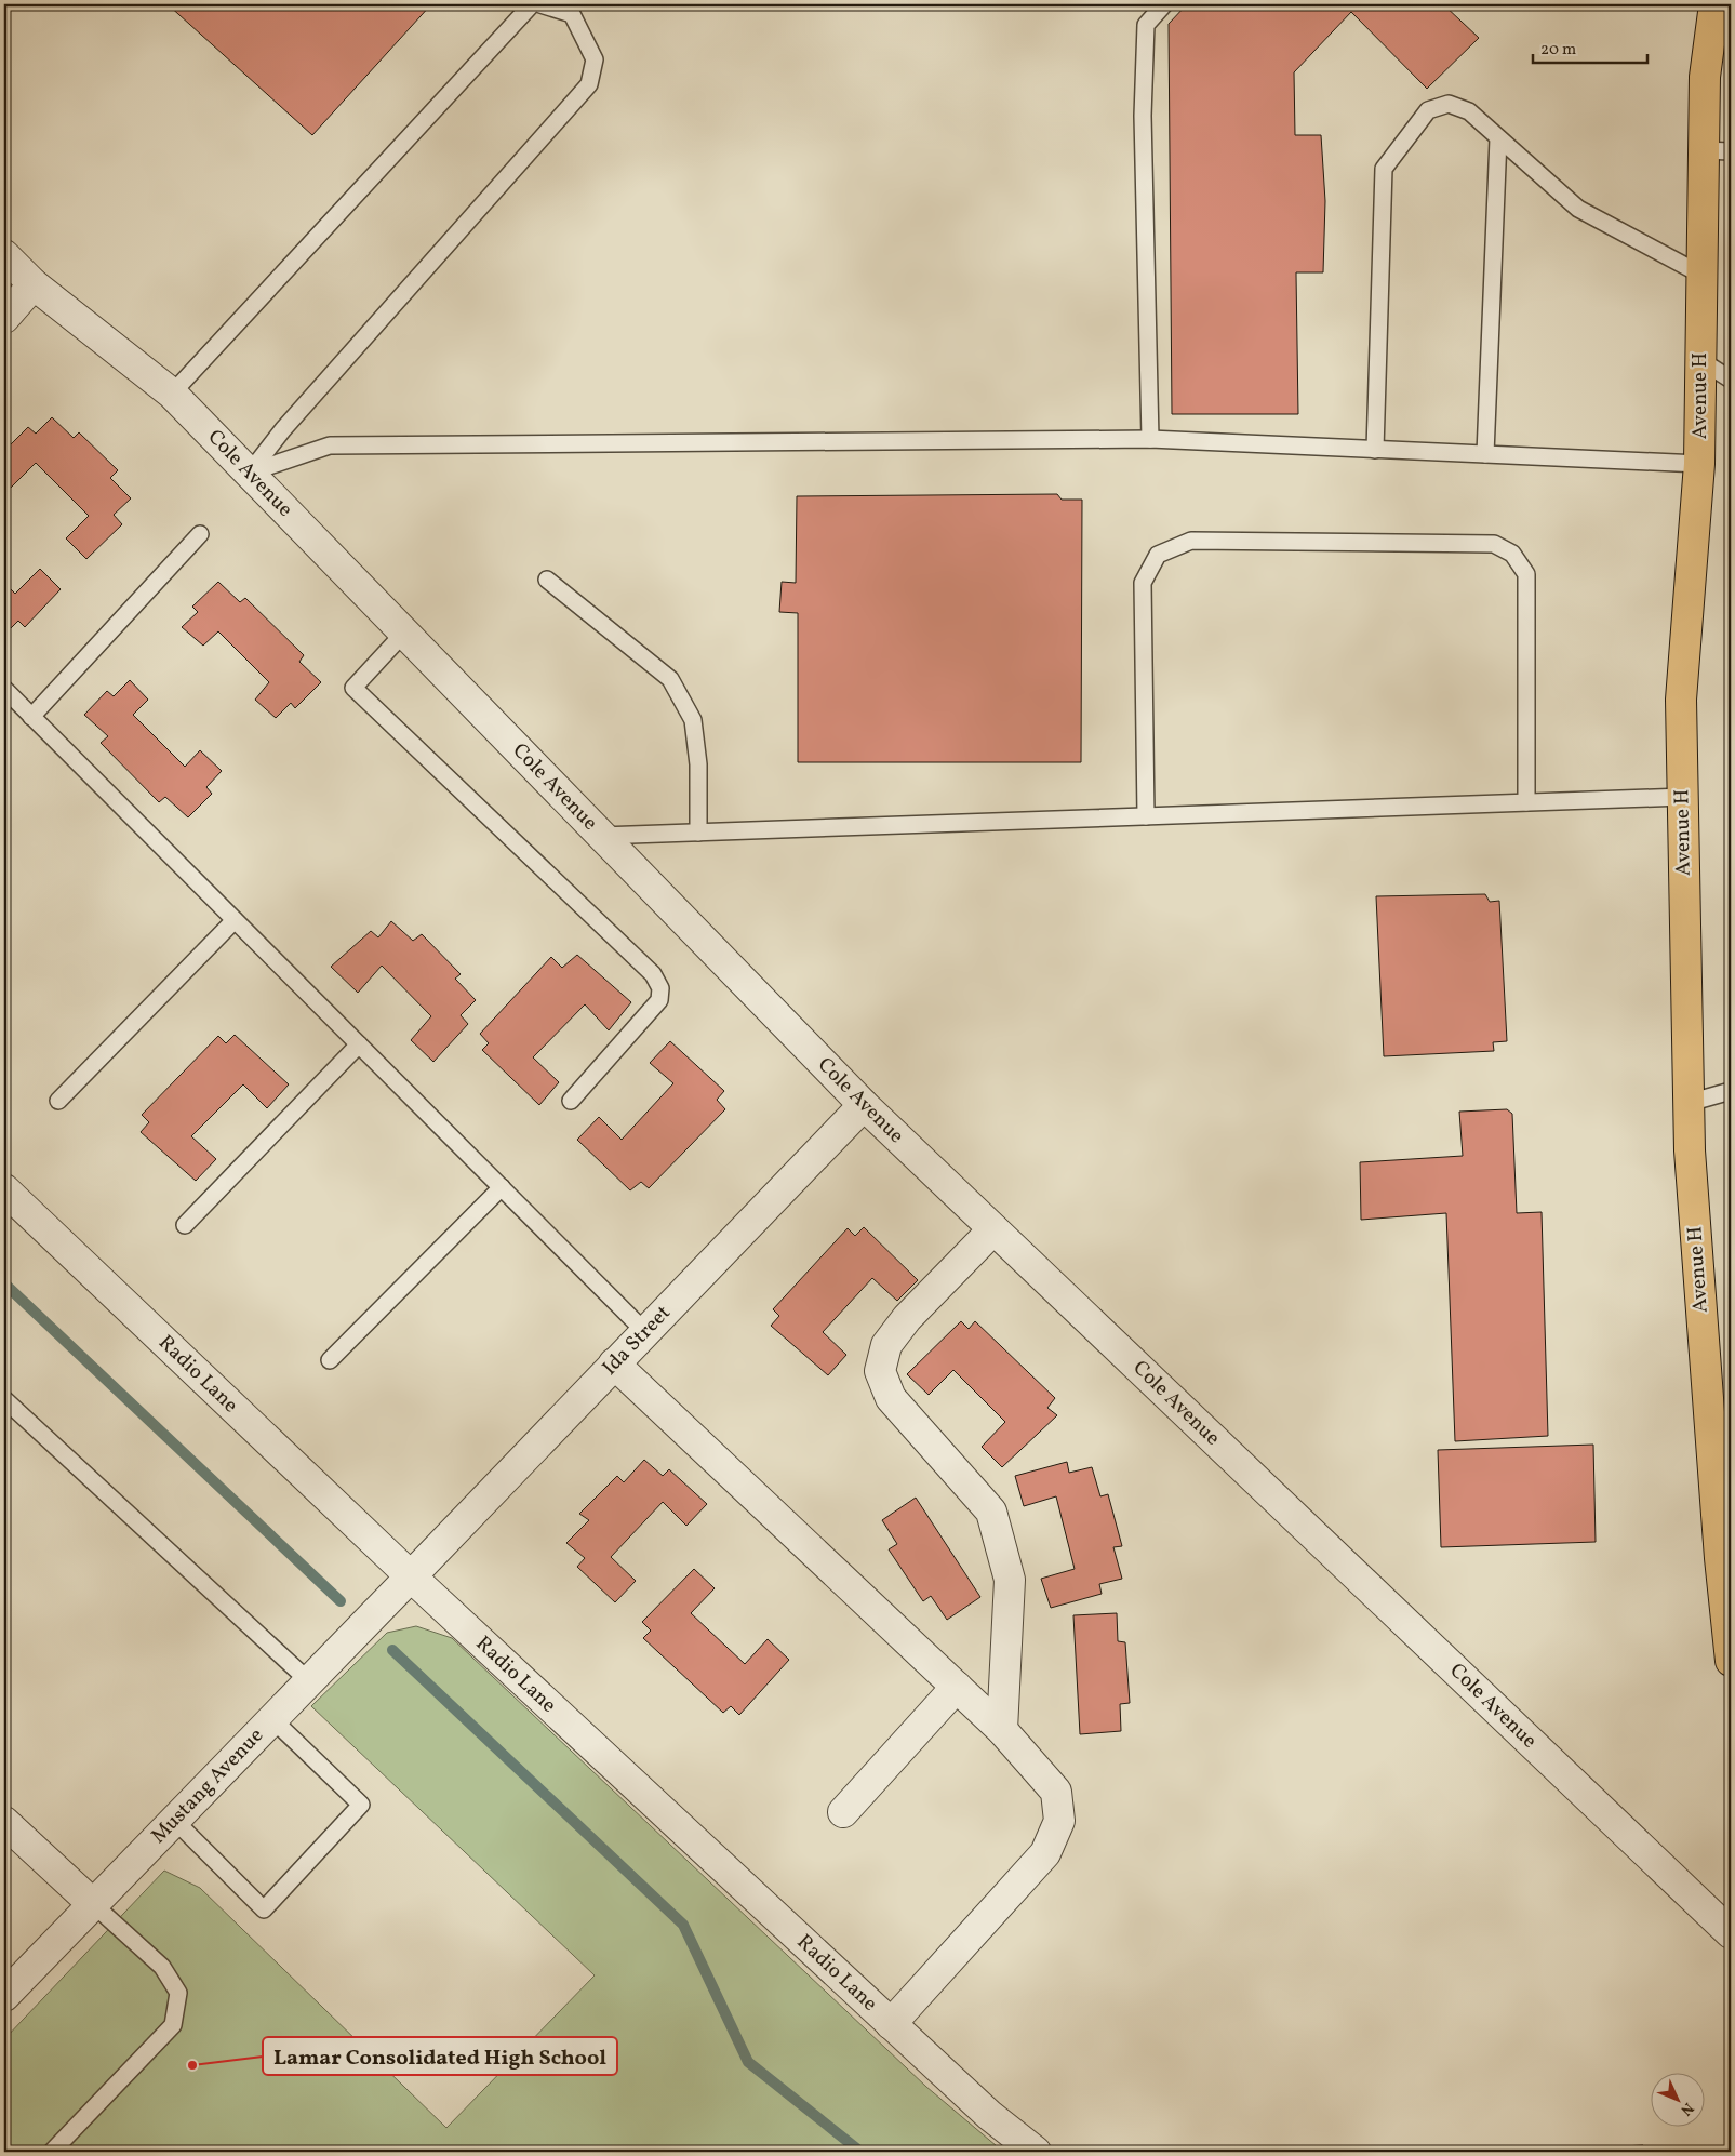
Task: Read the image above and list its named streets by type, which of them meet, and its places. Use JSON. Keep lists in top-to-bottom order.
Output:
{
  "streets": {
    "main road": ["Avenue H"],
    "street": [
      "Cole Avenue",
      "Ida Street",
      "Radio Lane",
      "Mustang Avenue"
    ]
  },
  "crossings": [
    ["Cole Avenue", "Ida Street"],
    ["Ida Street", "Radio Lane"],
    ["Ida Street", "Mustang Avenue"],
    ["Radio Lane", "Mustang Avenue"]
  ],
  "places": ["Lamar Consolidated High School"],
  "scale_bar": "20 m",
  "north": "bottom right"
}
